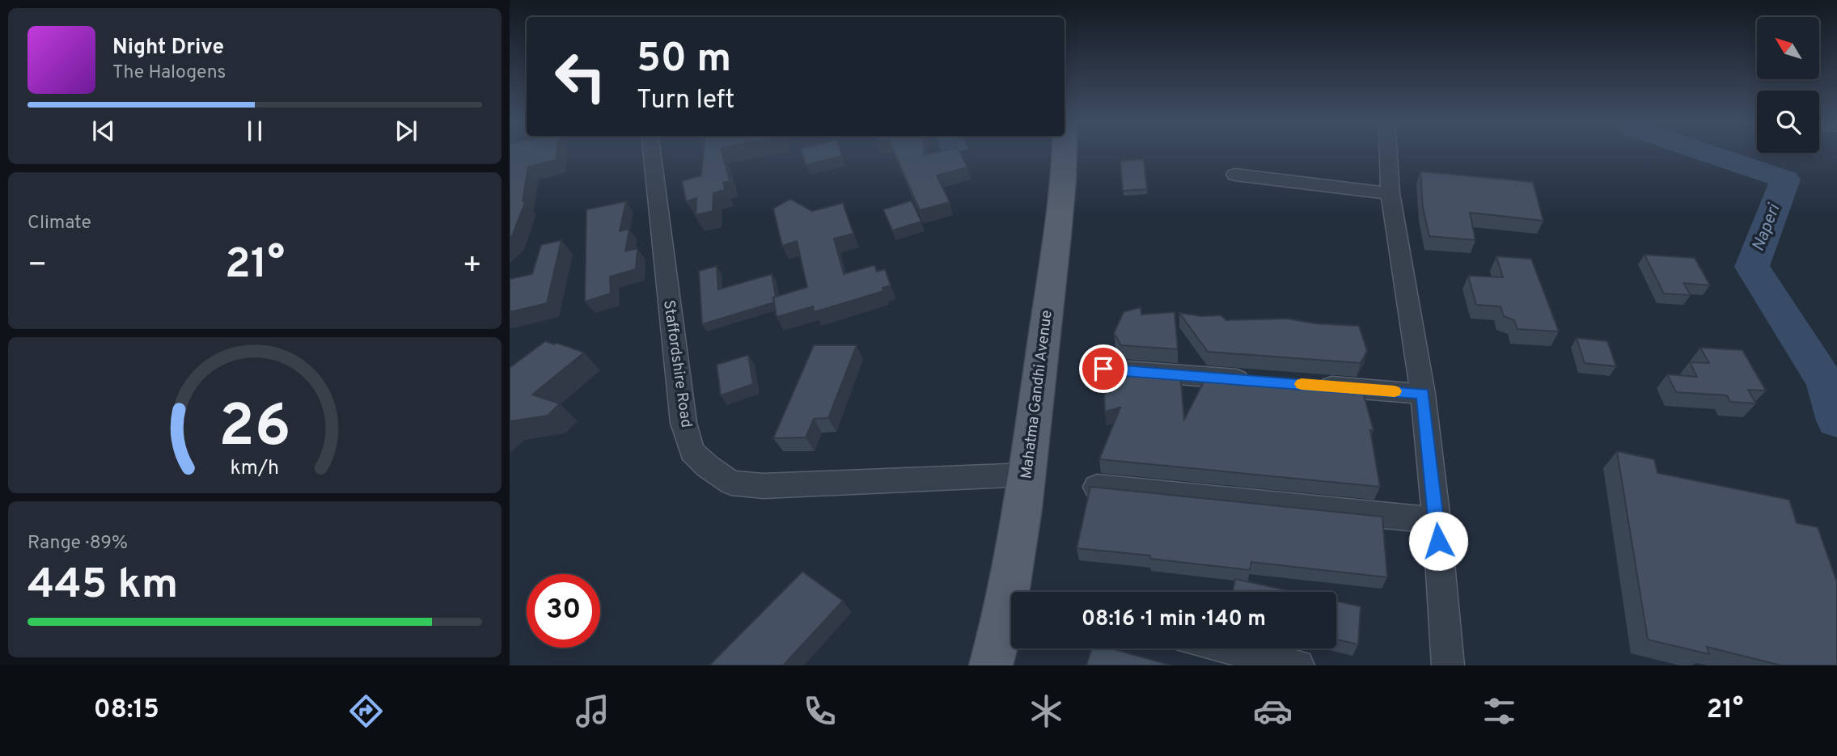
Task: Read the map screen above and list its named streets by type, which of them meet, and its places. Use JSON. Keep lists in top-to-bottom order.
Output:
{
  "streets": {
    "main road": ["Mahatma Gandhi Avenue"],
    "street": ["Staffordshire Road"]
  },
  "crossings": [
    ["Staffordshire Road", "Mahatma Gandhi Avenue"]
  ],
  "water": ["Naperi"],
  "north": "top left",
  "page": {
    "turn": ["50 m", "Turn left"],
    "song": ["Night Drive", "The Halogens"],
    "tile": [
      "Climate",
      ["Range · 89%", "445 km"]
    ],
    "heat": ["−", "21°", "+"],
    "limit": "30",
    "trip": "08:16 · 1 min · 140 m",
    "tabs": ["08:15", "21°"],
    "gauge": ["26", "km/h"]
  }
}
